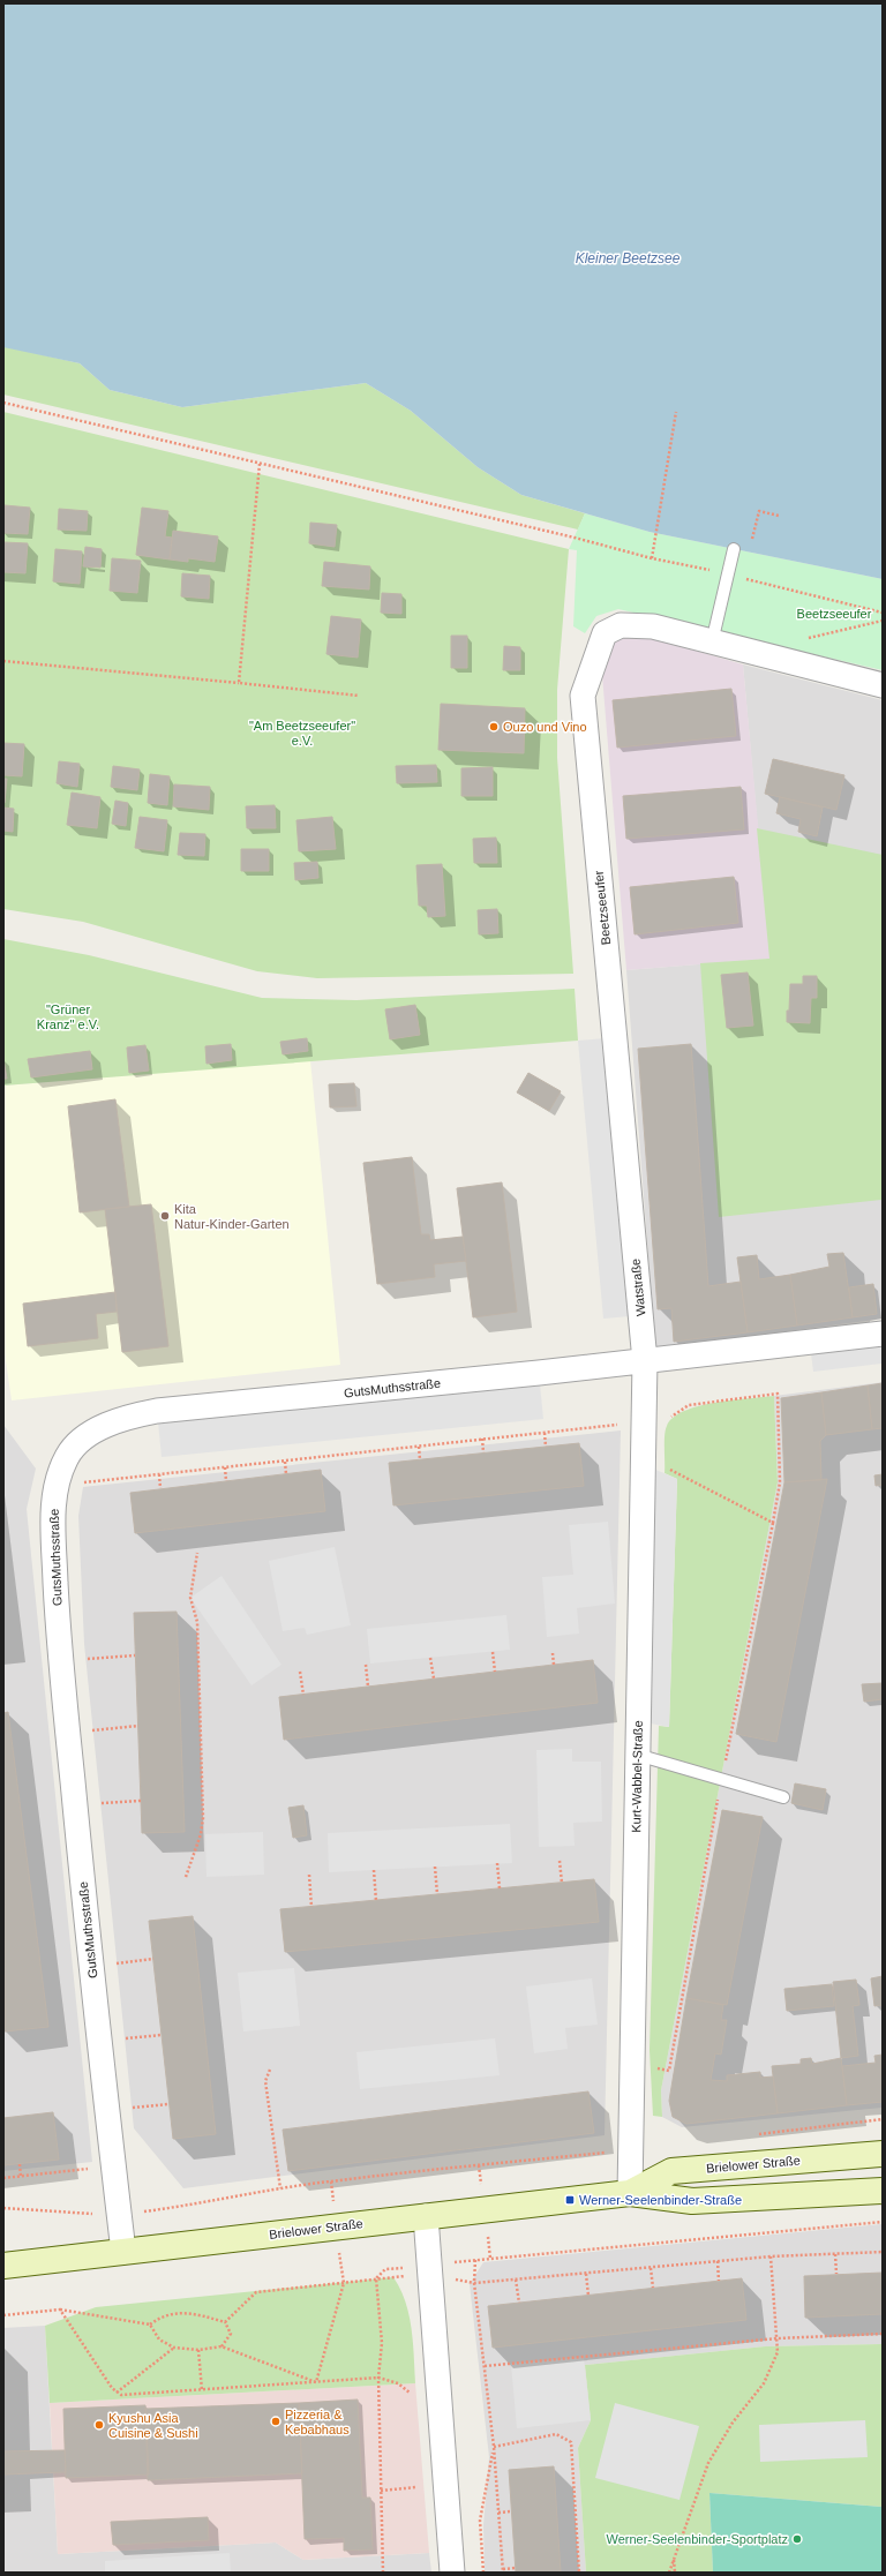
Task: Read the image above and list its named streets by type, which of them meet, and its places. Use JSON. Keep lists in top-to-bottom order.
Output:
{
  "streets": {
    "main road": ["Brielower Straße"],
    "street": [
      "Beetzseeufer",
      "Watstraße",
      "GutsMuthsstraße",
      "Kurt-Wabbel-Straße"
    ]
  },
  "crossings": [
    ["Beetzseeufer", "Watstraße"],
    ["Watstraße", "GutsMuthsstraße"],
    ["Watstraße", "Kurt-Wabbel-Straße"],
    ["GutsMuthsstraße", "Kurt-Wabbel-Straße"],
    ["GutsMuthsstraße", "Brielower Straße"],
    ["Kurt-Wabbel-Straße", "Brielower Straße"]
  ],
  "water": ["Kleiner Beetzsee"],
  "parks": ["Beetzseeufer", "\"Am Beetzseeufer\" e.V.", "\"Grüner Kranz\" e.V."],
  "places": {
    "other": [
      "Ouzo und Vino",
      "Kita Natur-Kinder-Garten",
      "Pizzeria & Kebabhaus",
      "Kyushu Asia Cuisine & Sushi",
      "Werner-Seelenbinder-Sportplatz"
    ],
    "transit": ["Werner-Seelenbinder-Straße"]
  }
}
